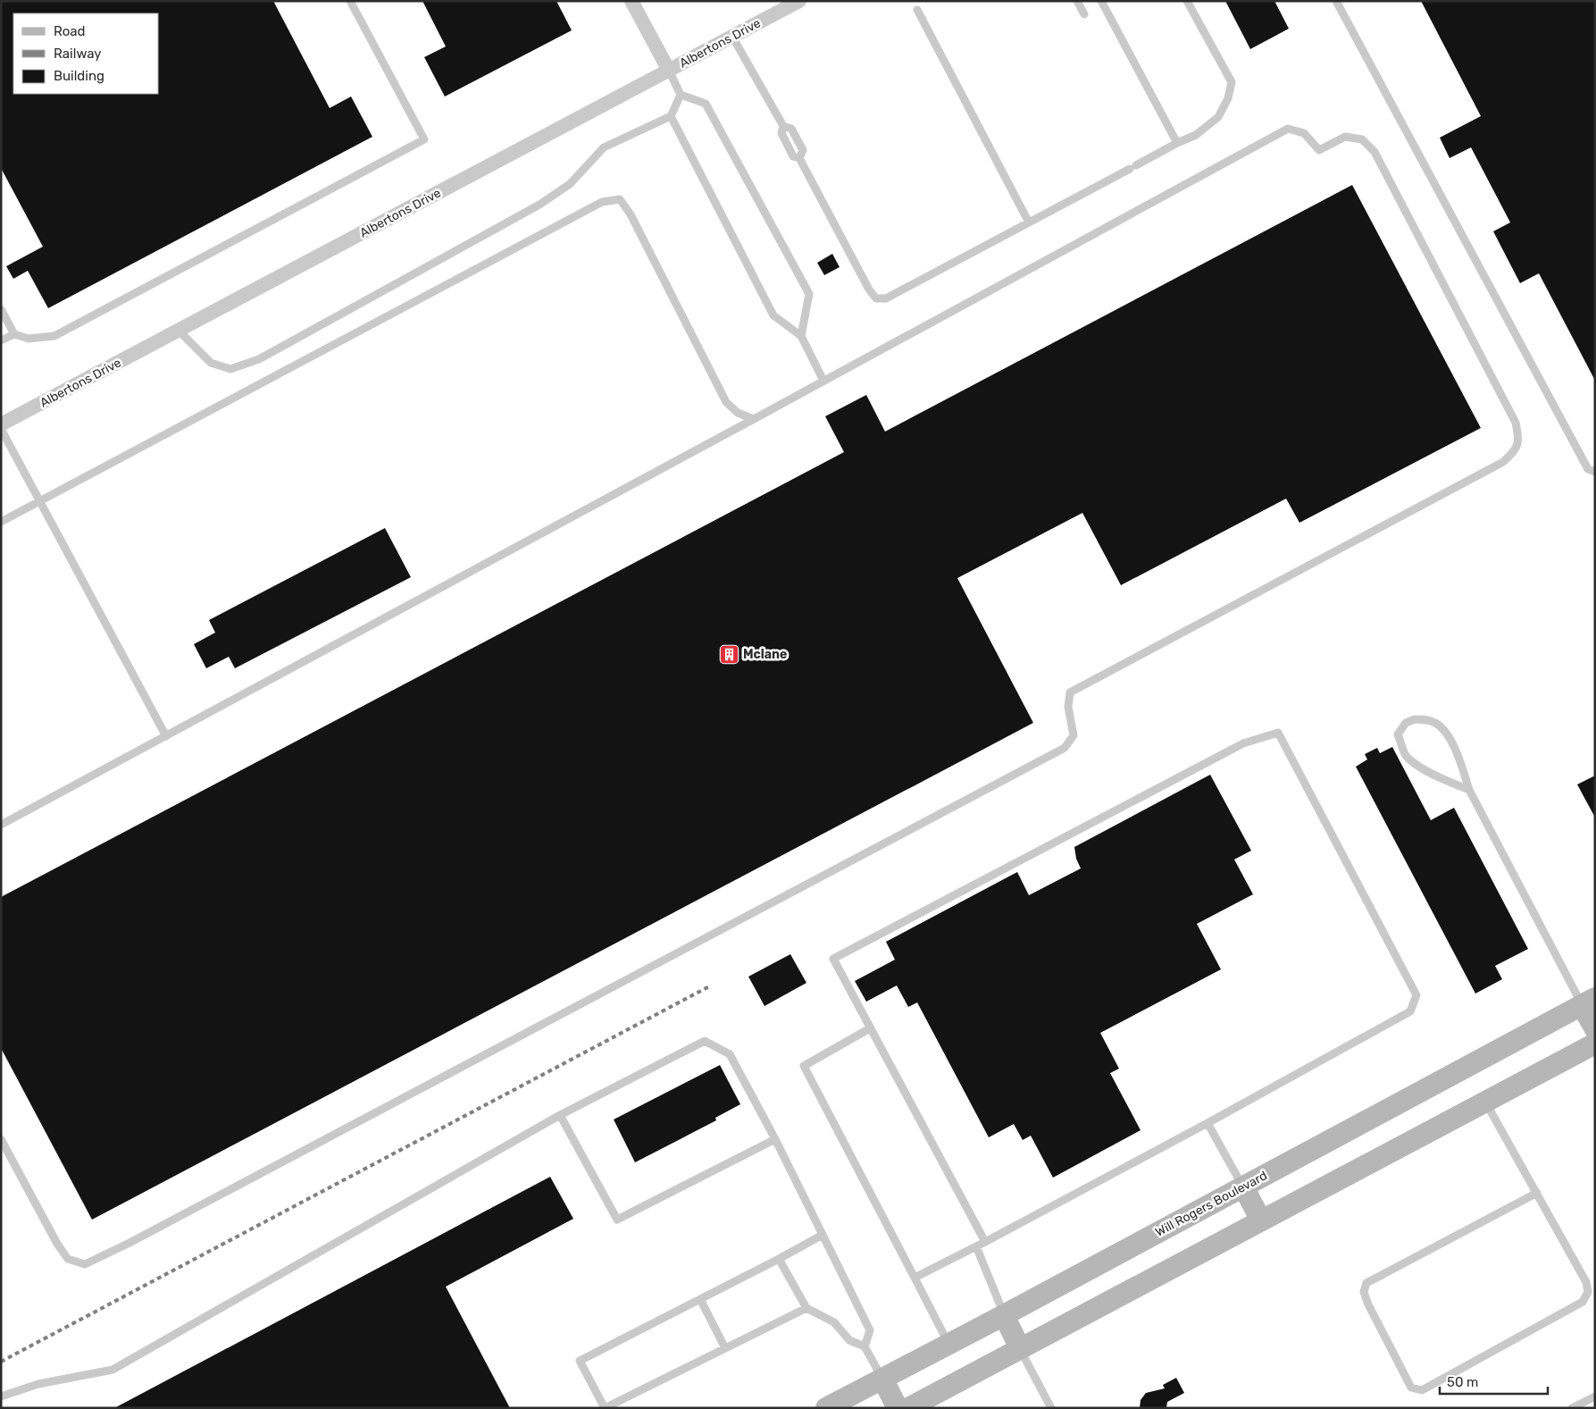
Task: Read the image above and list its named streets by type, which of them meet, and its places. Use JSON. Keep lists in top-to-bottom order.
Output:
{
  "streets": {
    "main road": ["Will Rogers Boulevard"],
    "street": ["Albertons Drive"]
  },
  "places": {
    "building": ["Mclane"]
  },
  "legend": ["Road", "Railway", "Building"],
  "scale_bar": "50 m"
}
